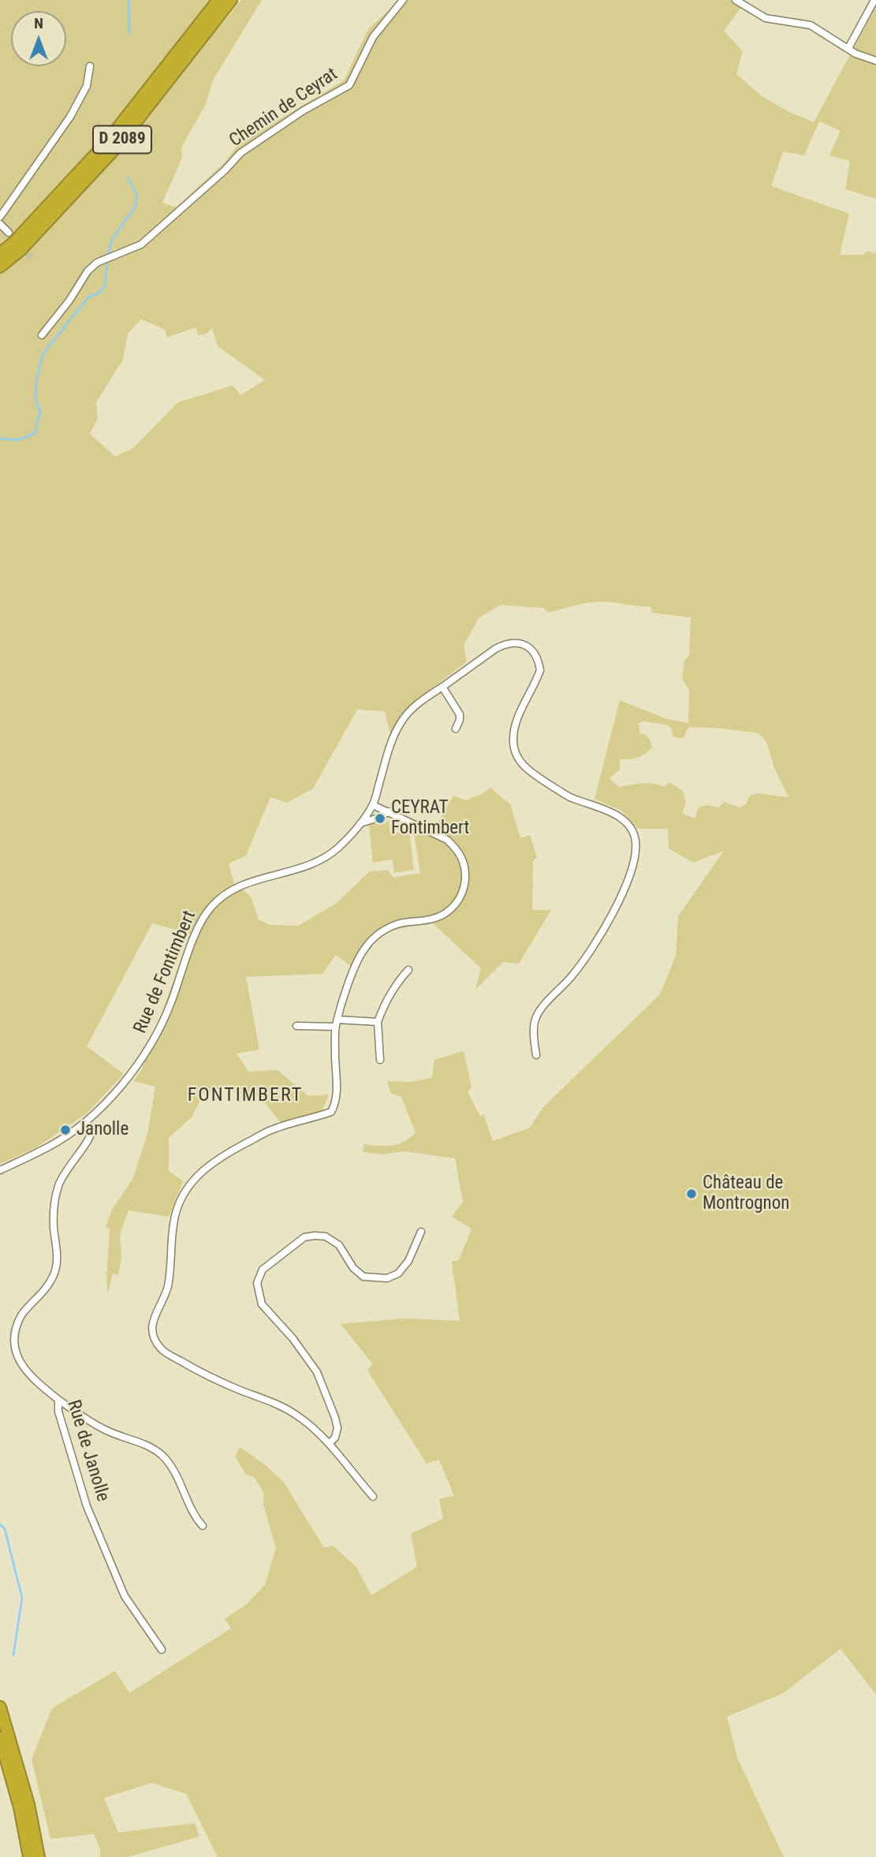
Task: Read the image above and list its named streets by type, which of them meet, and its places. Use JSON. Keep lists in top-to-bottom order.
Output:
{
  "streets": {
    "highway": ["D 2089"],
    "street": ["Chemin de Ceyrat", "Rue de Fontimbert", "Rue de Janolle"]
  },
  "crossings": [
    ["Rue de Fontimbert", "Rue de Janolle"]
  ],
  "districts": ["FONTIMBERT"],
  "places": ["CEYRAT Fontimbert", "Janolle", "Château de Montrognon"],
  "north": "top"
}
